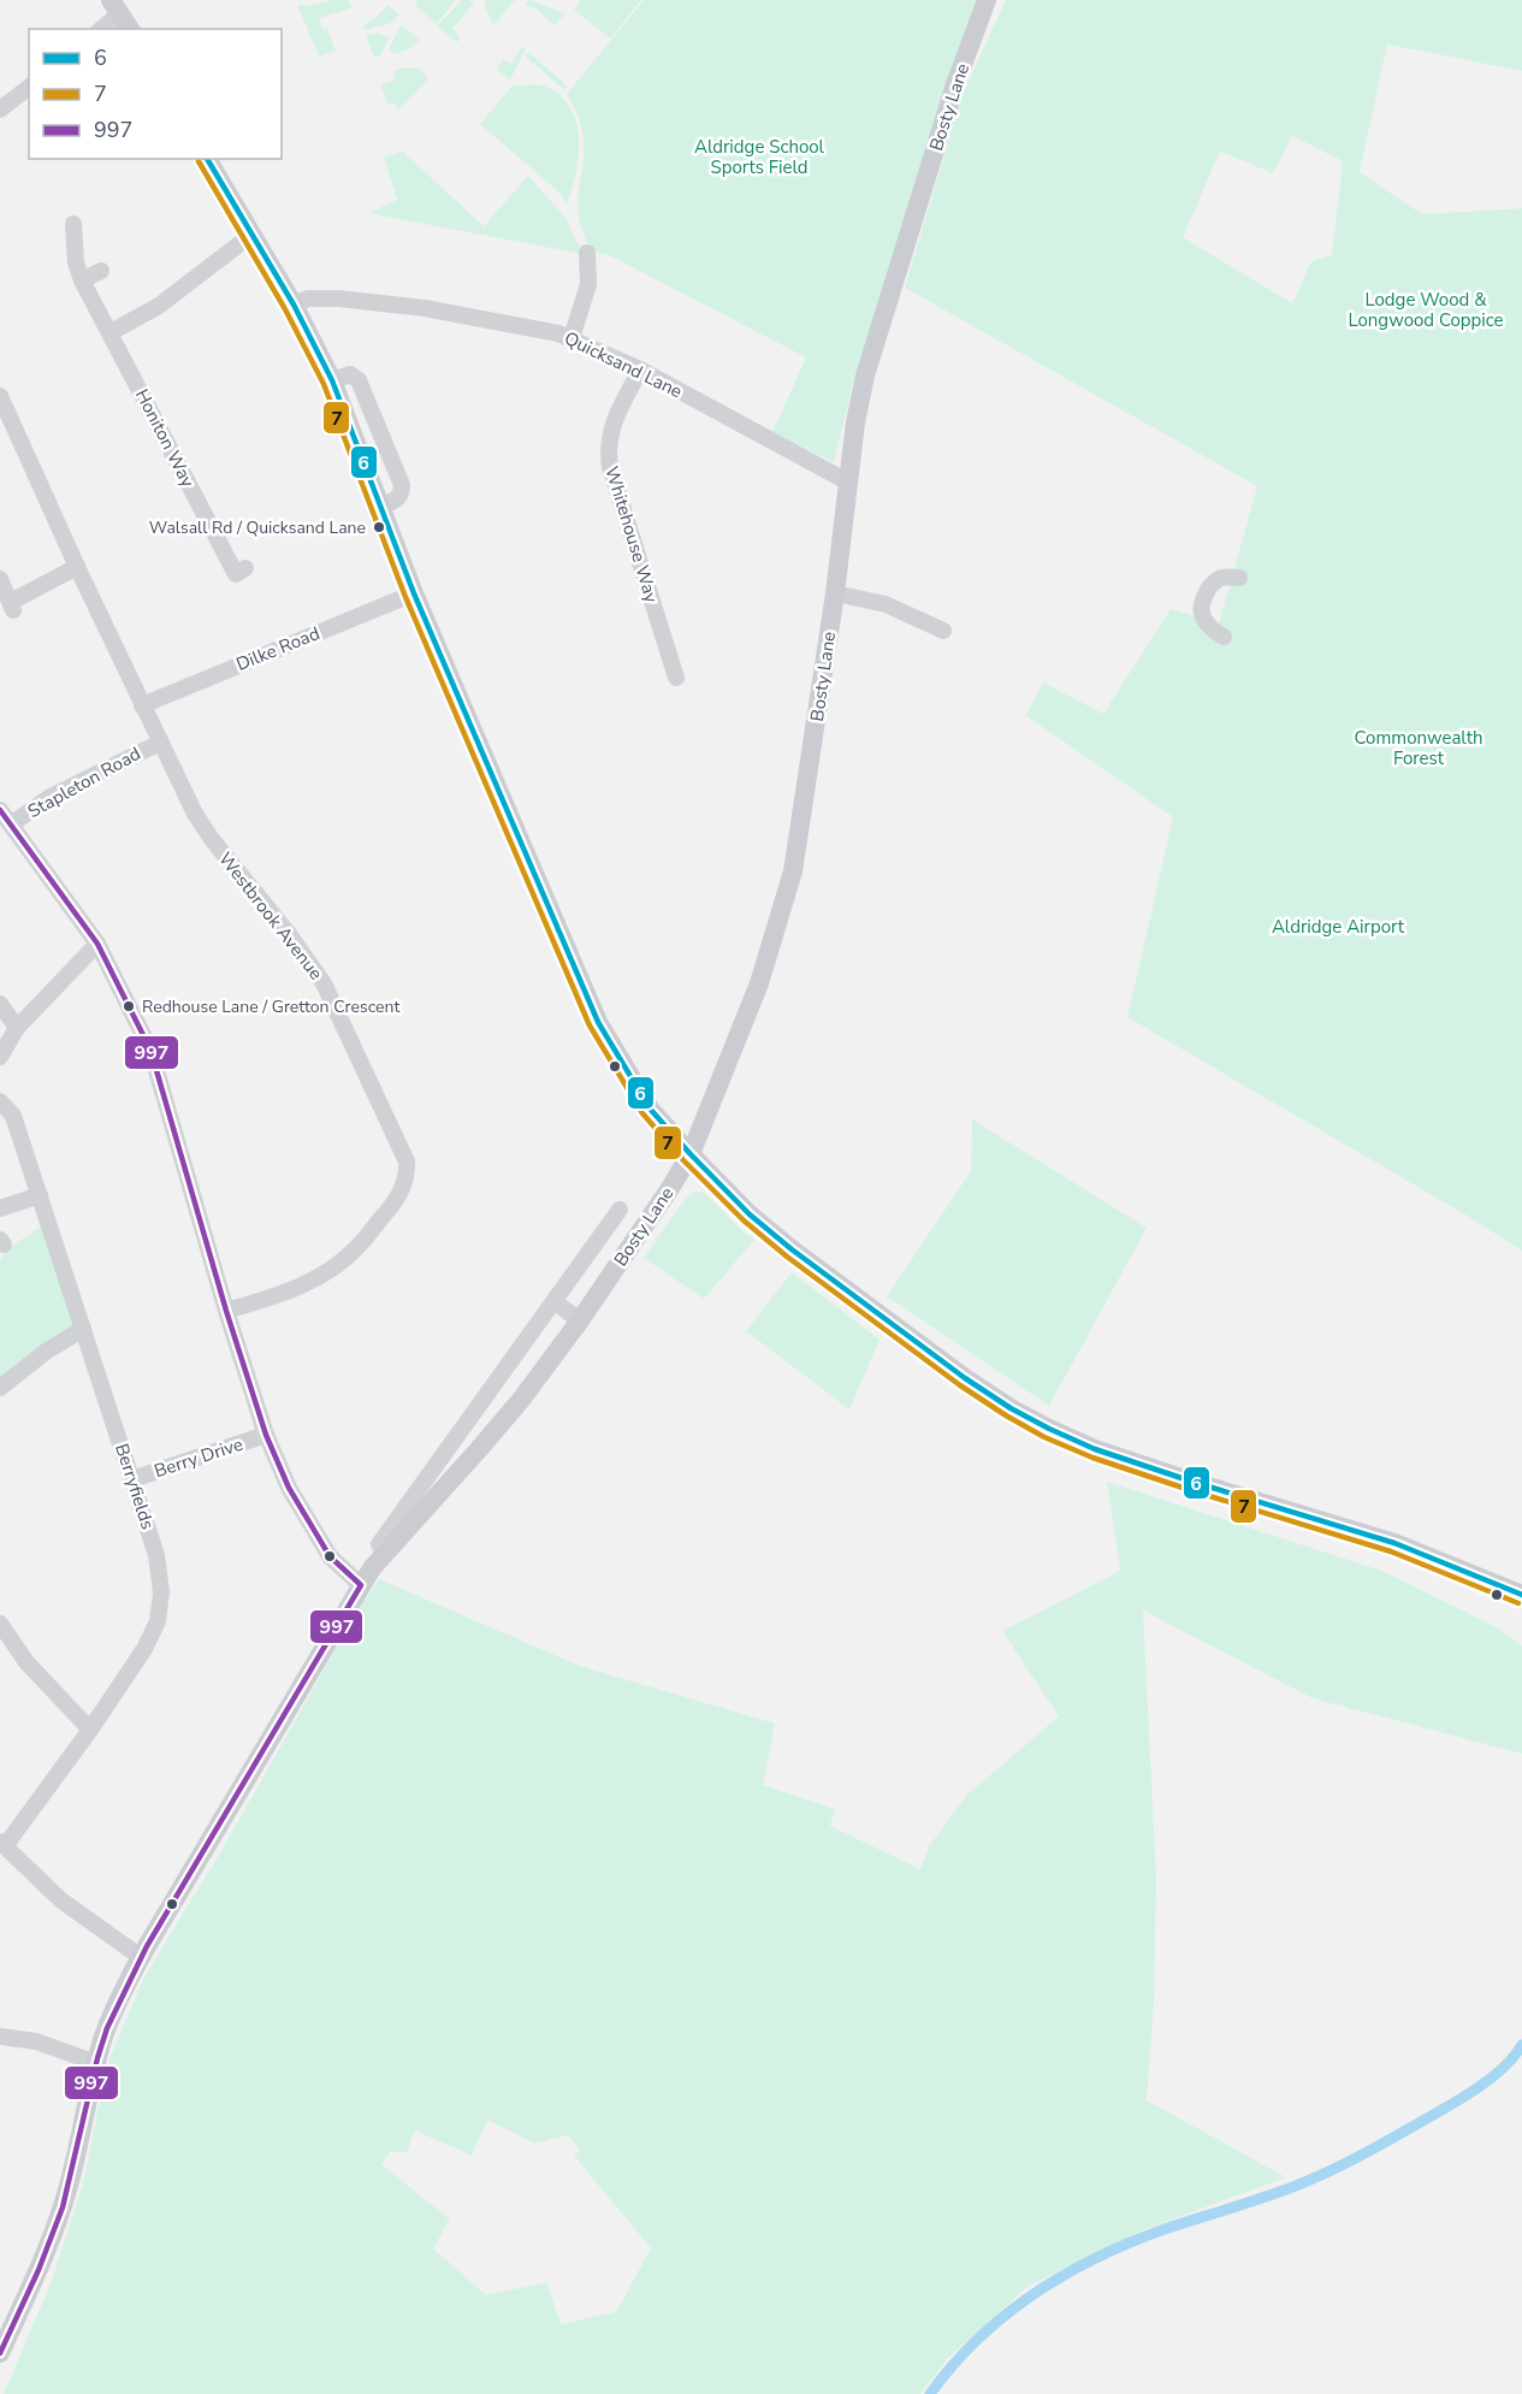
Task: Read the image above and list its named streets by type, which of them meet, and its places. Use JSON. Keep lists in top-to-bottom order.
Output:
{
  "streets": {
    "main road": ["Bosty Lane"],
    "street": [
      "Quicksand Lane",
      "Honiton Way",
      "Whitehouse Way",
      "Dilke Road",
      "Stapleton Road",
      "Westbrook Avenue",
      "Berry Drive",
      "Berryfields"
    ]
  },
  "crossings": [
    ["Bosty Lane", "Quicksand Lane"],
    ["Quicksand Lane", "Whitehouse Way"],
    ["Dilke Road", "Westbrook Avenue"],
    ["Stapleton Road", "Westbrook Avenue"],
    ["Berry Drive", "Berryfields"]
  ],
  "parks": [
    "Aldridge School Sports Field",
    "Lodge Wood & Longwood Coppice",
    "Commonwealth Forest",
    "Aldridge Airport"
  ],
  "places": ["Walsall Rd / Quicksand Lane", "Redhouse Lane / Gretton Crescent"],
  "lines": ["transit line 6", "transit line 7", "transit line 997"],
  "legend": ["6", "7", "997"]
}
